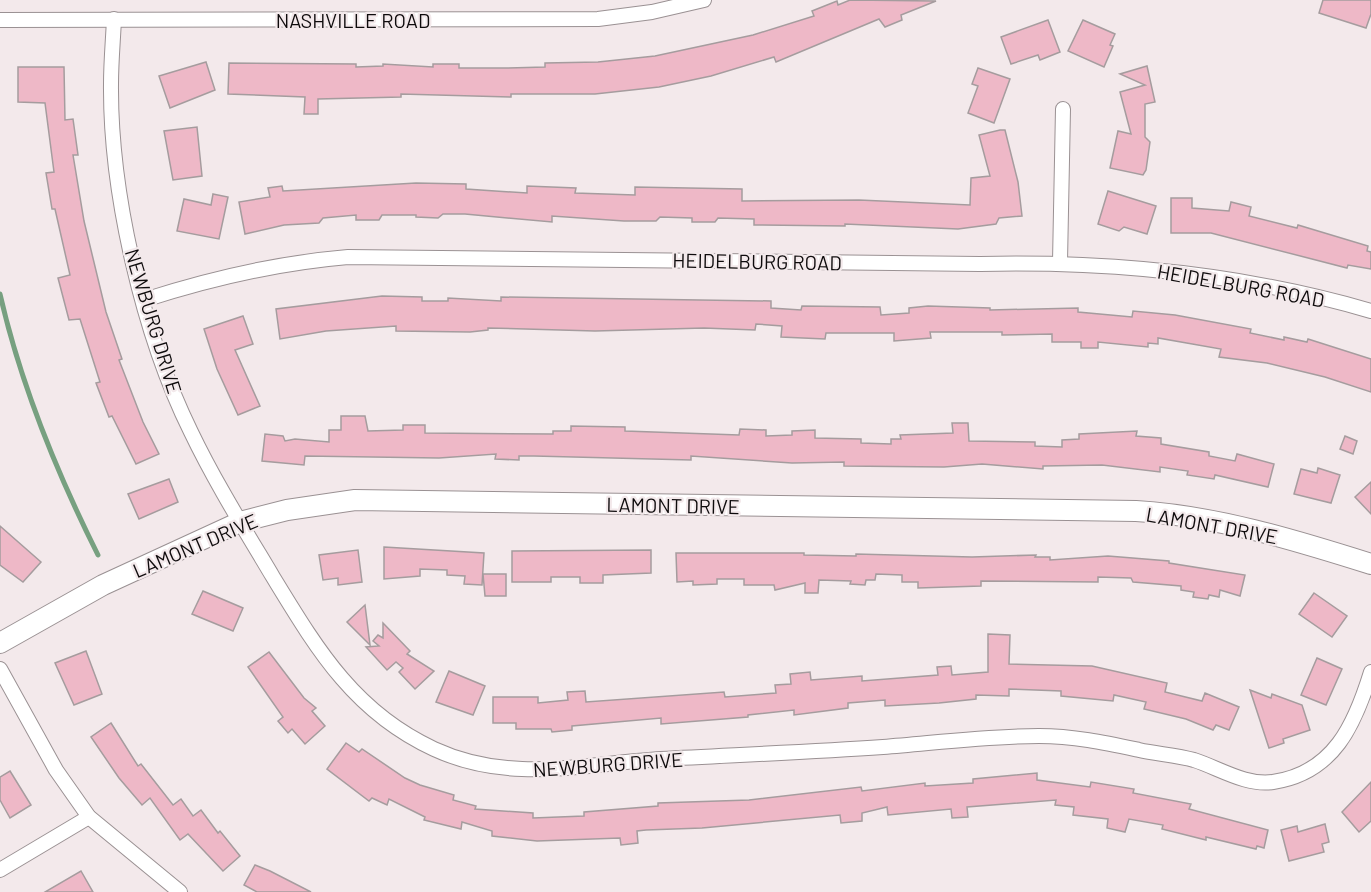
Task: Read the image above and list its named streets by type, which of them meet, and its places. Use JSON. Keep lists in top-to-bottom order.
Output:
{
  "streets": {
    "street": [
      "NASHVILLE ROAD",
      "HEIDELBURG ROAD",
      "NEWBURG DRIVE",
      "LAMONT DRIVE"
    ]
  },
  "crossings": [
    ["NASHVILLE ROAD", "NEWBURG DRIVE"],
    ["HEIDELBURG ROAD", "NEWBURG DRIVE"],
    ["NEWBURG DRIVE", "LAMONT DRIVE"]
  ]
}
